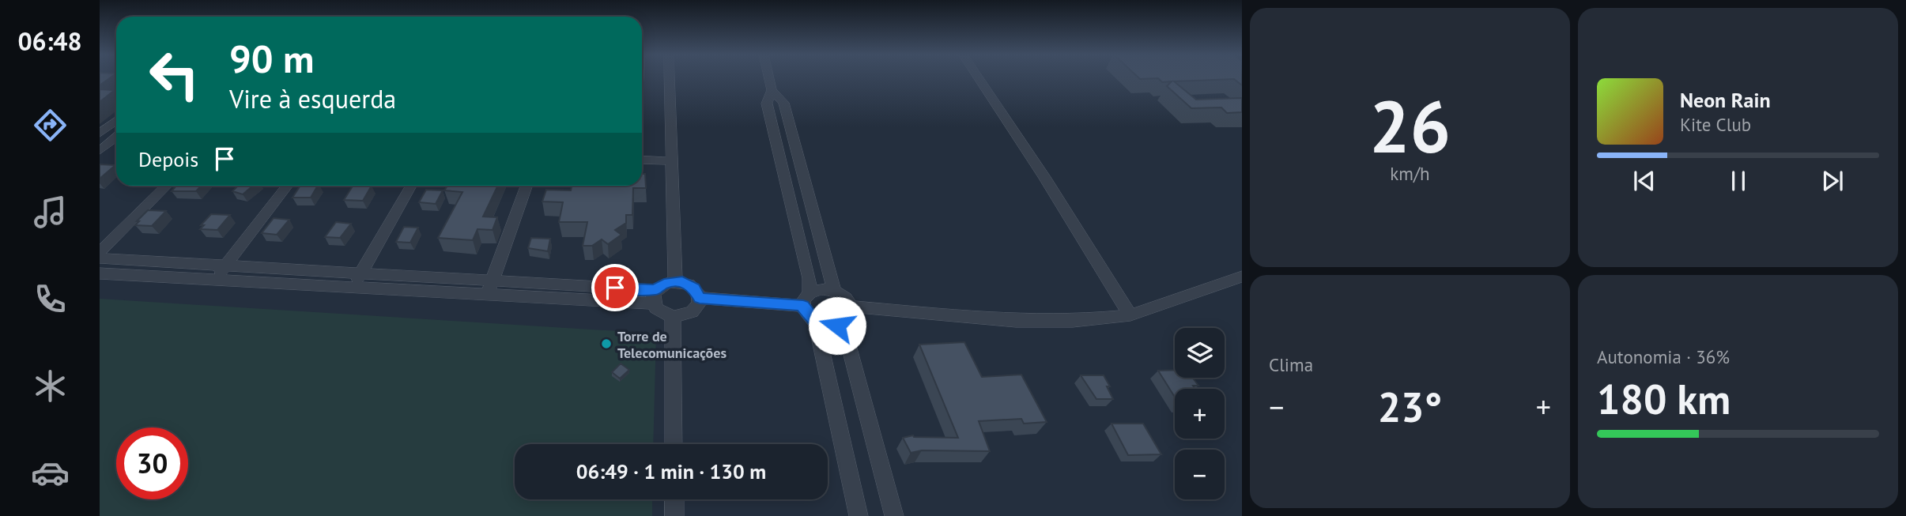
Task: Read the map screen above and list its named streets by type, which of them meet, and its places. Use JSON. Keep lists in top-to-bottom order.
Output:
{
  "places": ["Torre de Telecomunicações"],
  "page": {
    "tabs": "06:48",
    "tile": [
      ["26", "km/h"],
      "Clima",
      ["Autonomia · 36%", "180 km"]
    ],
    "turn": ["90 m", "Vire à esquerda"],
    "song": ["Neon Rain", "Kite Club"],
    "then": "Depois",
    "map_buttons": ["+", "−"],
    "heat": ["−", "23°", "+"],
    "limit": "30",
    "trip": "06:49 · 1 min · 130 m"
  }
}
